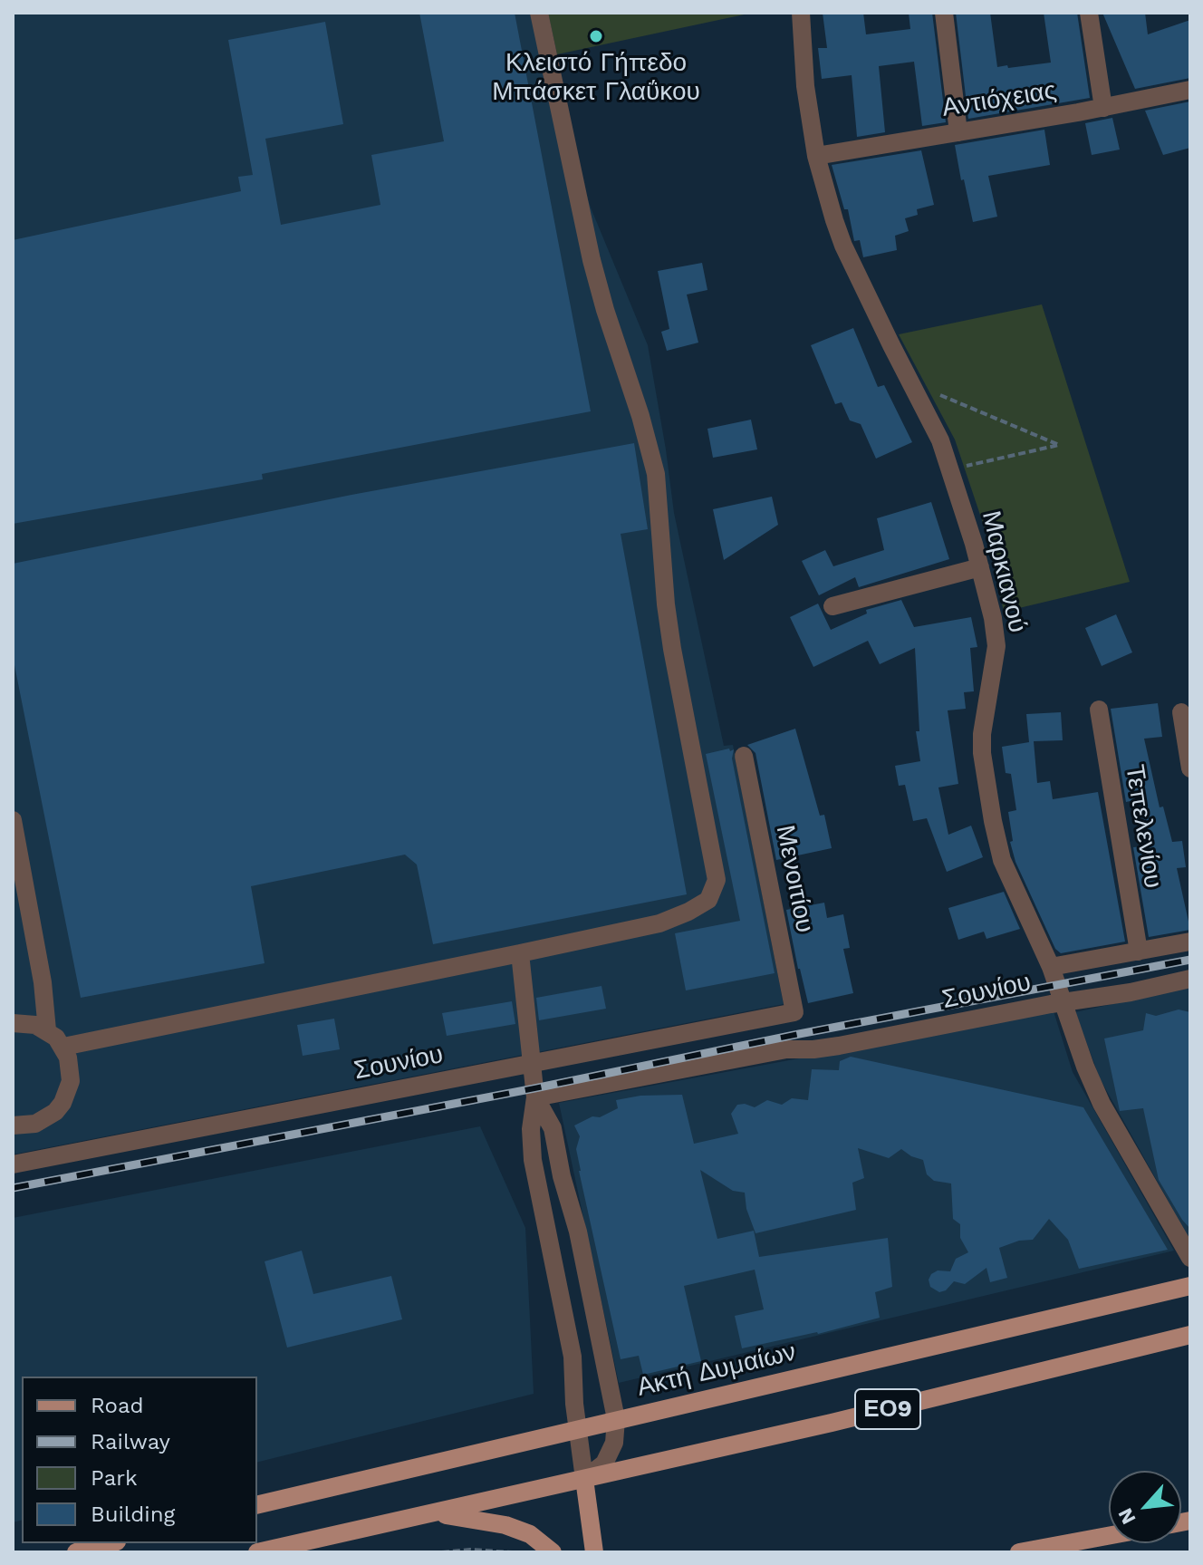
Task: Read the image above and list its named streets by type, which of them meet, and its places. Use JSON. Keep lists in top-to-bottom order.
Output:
{
  "streets": {
    "main road": ["Ακτή Δυμαίων", "ΕΟ9"],
    "street": [
      "Αντιόχειας",
      "Μαρκιανού",
      "Τεπελενίου",
      "Μενοιτίου",
      "Σουνίου"
    ]
  },
  "crossings": [
    ["Αντιόχειας", "Μαρκιανού"],
    ["Μαρκιανού", "Σουνίου"],
    ["Τεπελενίου", "Σουνίου"],
    ["Μενοιτίου", "Σουνίου"]
  ],
  "places": ["Κλειστό Γήπεδο Μπάσκετ Γλαΰκου"],
  "legend": [
    "Road",
    "Railway",
    "Park",
    "Building"
  ],
  "north": "bottom left"
}
